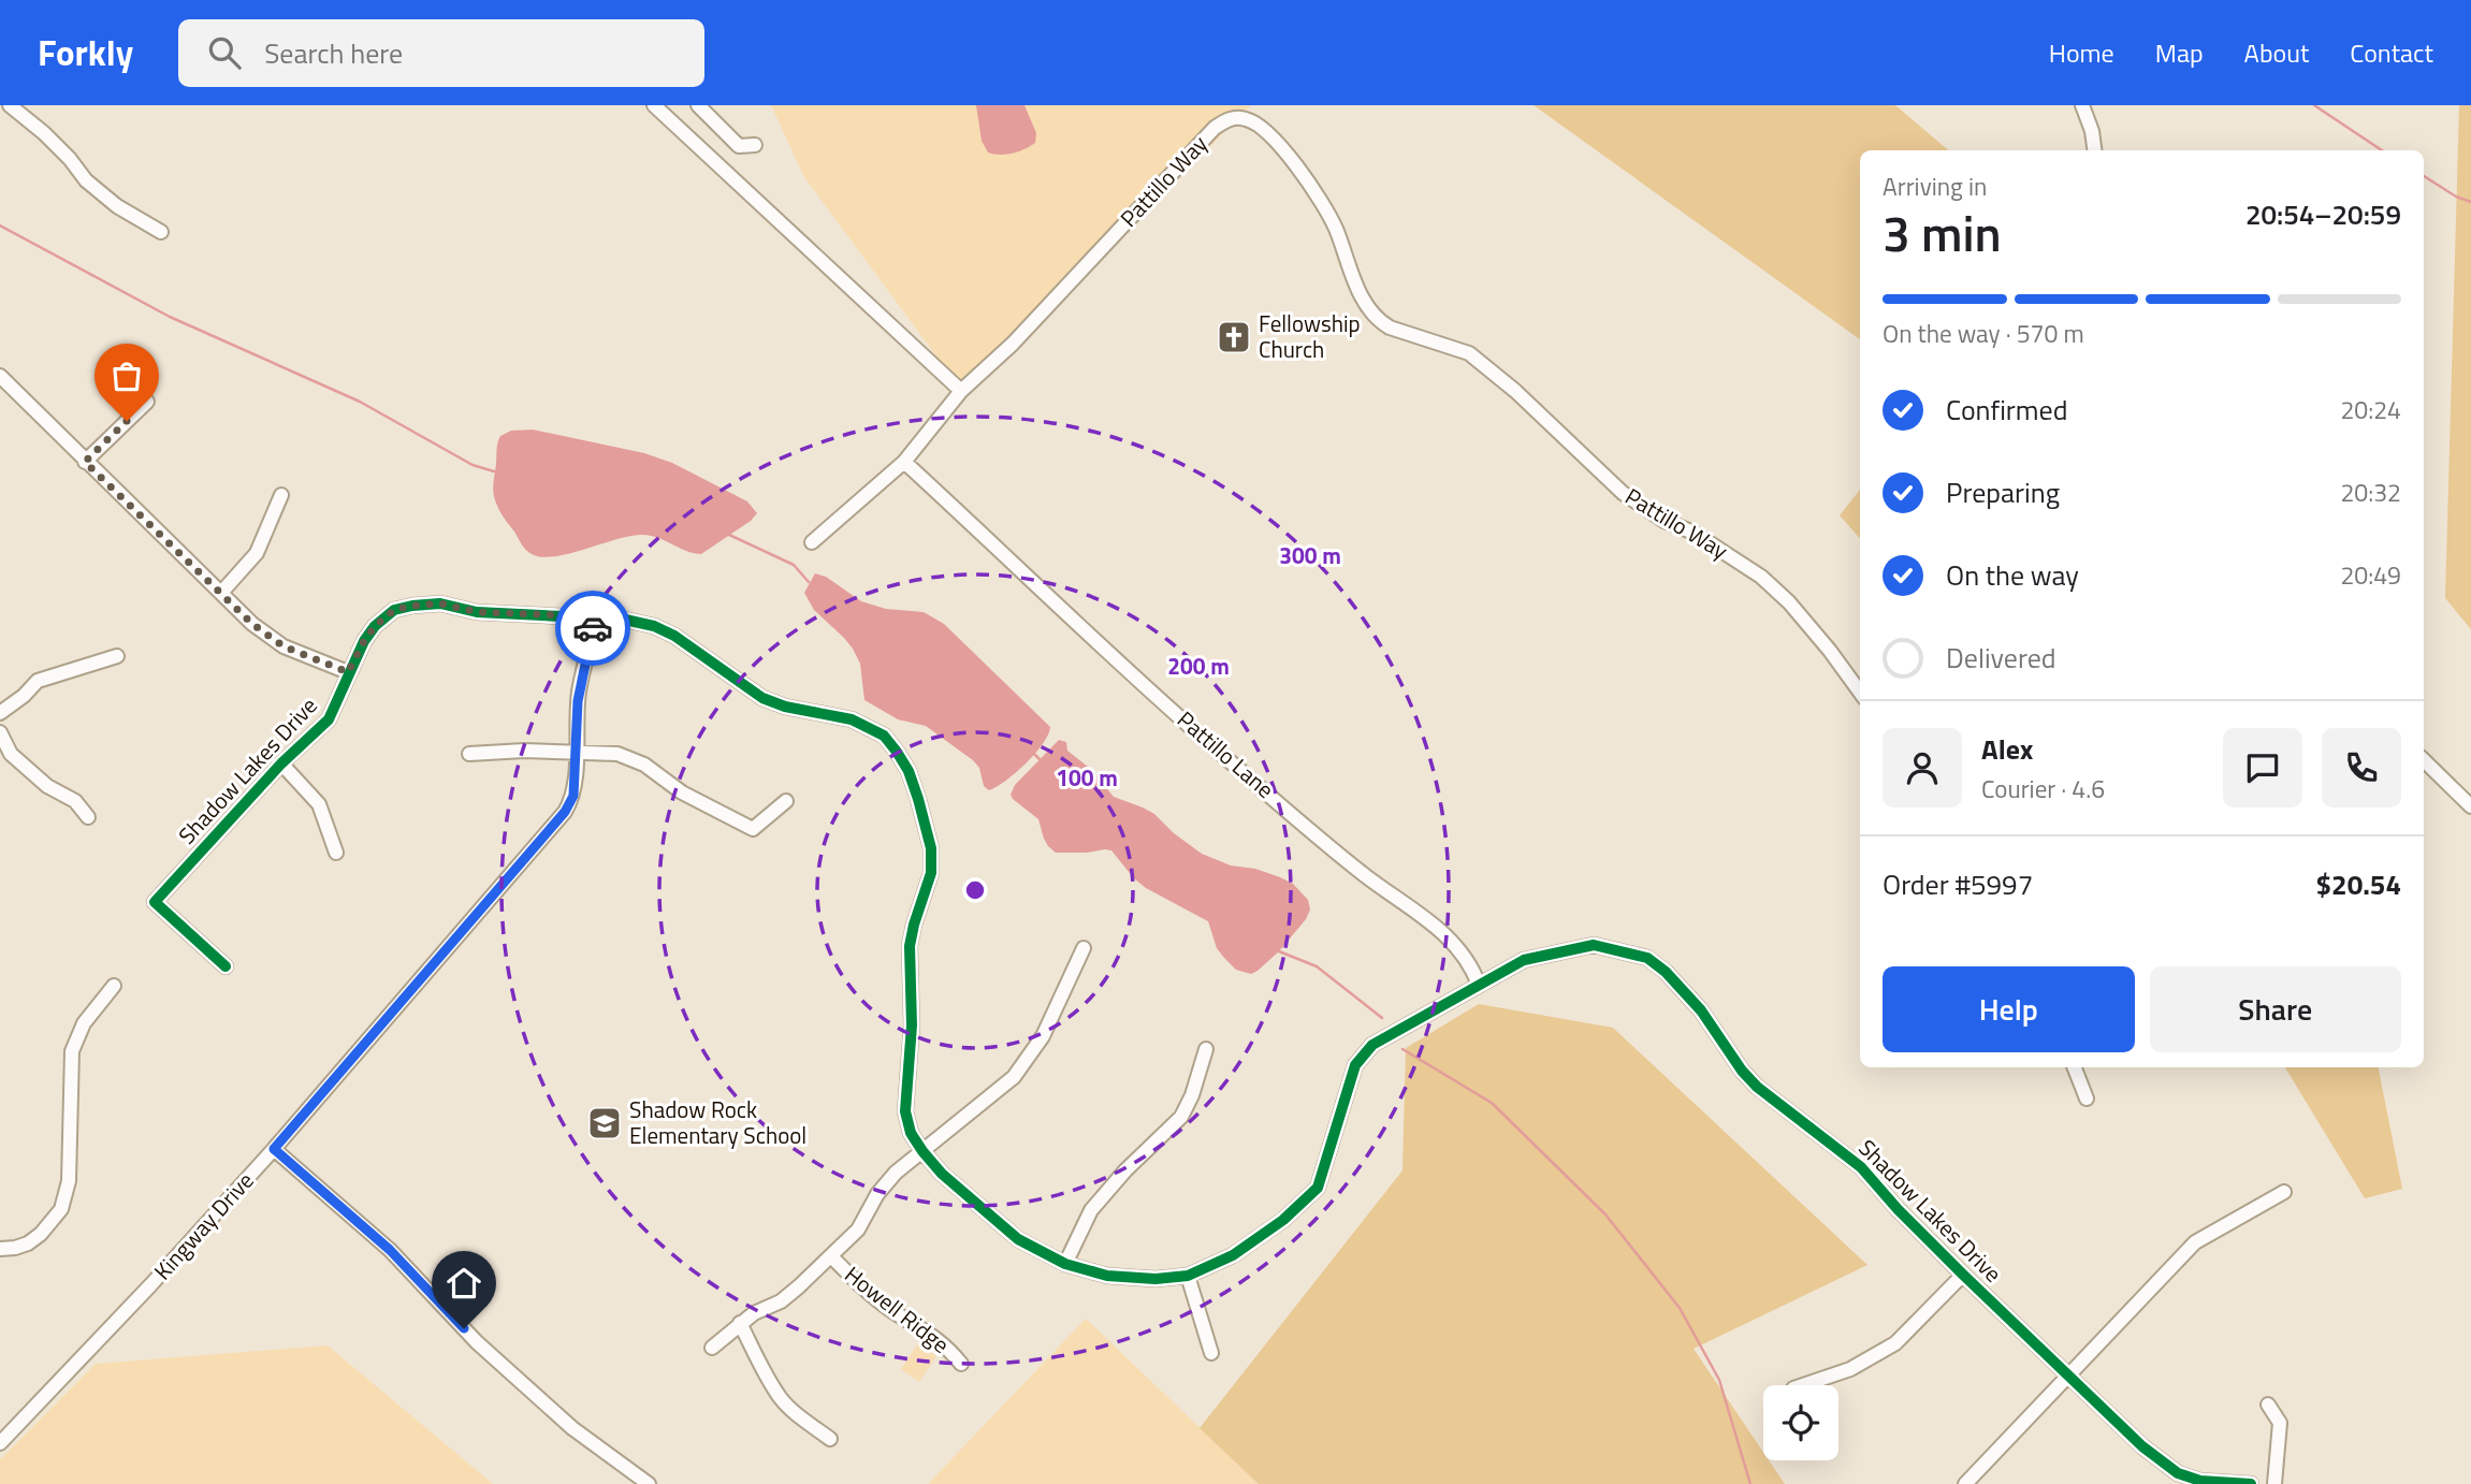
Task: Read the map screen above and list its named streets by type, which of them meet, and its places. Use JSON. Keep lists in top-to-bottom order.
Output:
{
  "streets": {
    "street": [
      "Pattillo Way",
      "Pattillo Lane",
      "Shadow Lakes Drive",
      "Kingway Drive",
      "Howell Ridge"
    ]
  },
  "crossings": [
    ["Pattillo Lane", "Shadow Lakes Drive"],
    ["Shadow Lakes Drive", "Kingway Drive"]
  ],
  "places": {
    "church": ["Fellowship Church"],
    "school or university": ["Shadow Rock Elementary School"]
  },
  "page": {
    "header": "Forkly",
    "search": "Search here",
    "nav": [
      "Home",
      "Map",
      "About",
      "Contact"
    ],
    "heading": ["3 min", "Arriving in", "20:54–20:59"],
    "panel": [
      "Alex",
      "Courier · 4.6",
      "Order #5997",
      "$20.54"
    ],
    "bar": "On the way · 570 m",
    "list": [
      ["Confirmed", "20:24"],
      ["Preparing", "20:32"],
      ["On the way", "20:49"],
      "Delivered"
    ],
    "buttons": ["Help", "Share"]
  },
  "rings": ["300 m", "200 m", "100 m"]
}
